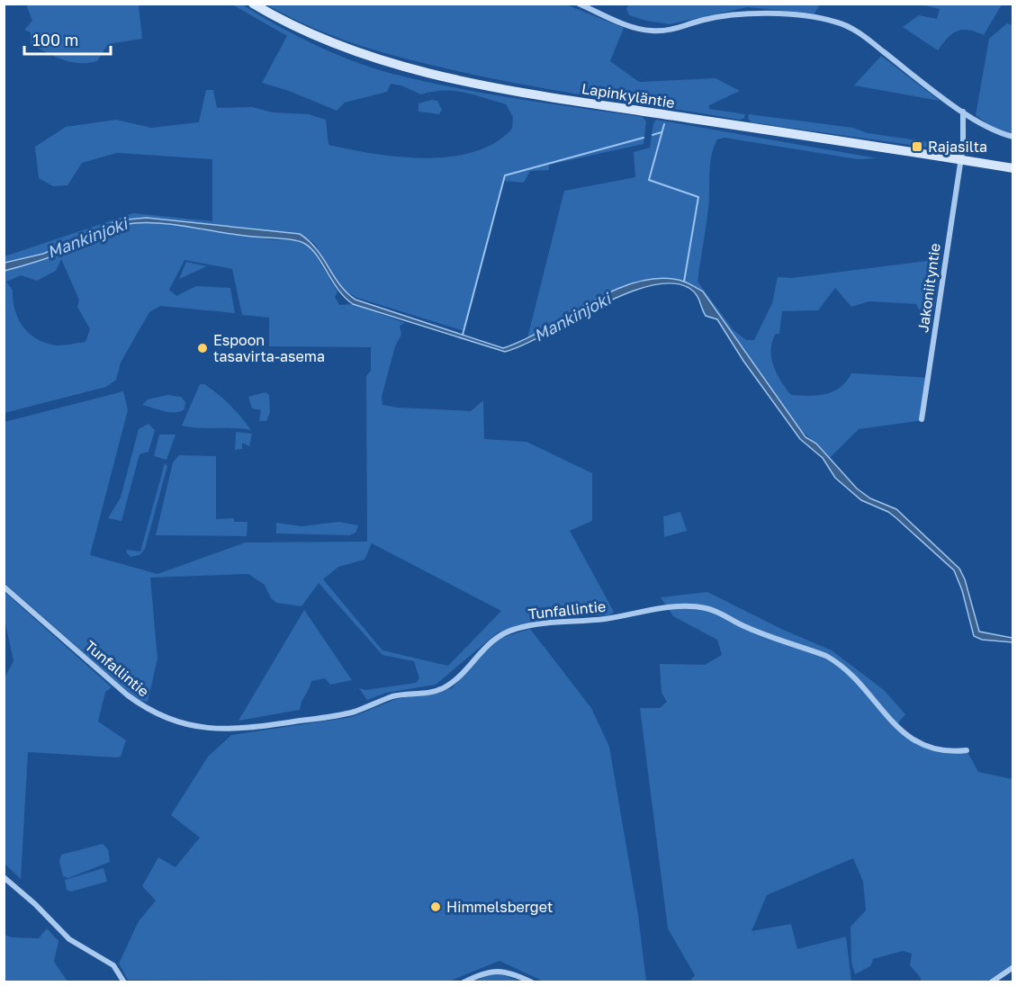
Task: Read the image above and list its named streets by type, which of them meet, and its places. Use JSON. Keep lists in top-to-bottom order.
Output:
{
  "streets": {
    "main road": ["Lapinkyläntie"],
    "street": ["Jakoniityntie", "Tunfallintie"]
  },
  "crossings": [
    ["Lapinkyläntie", "Jakoniityntie"]
  ],
  "water": ["Mankinjoki"],
  "places": {
    "transit": ["Rajasilta"],
    "other": ["Espoon tasavirta-asema", "Himmelsberget"]
  },
  "scale_bar": "100 m"
}
